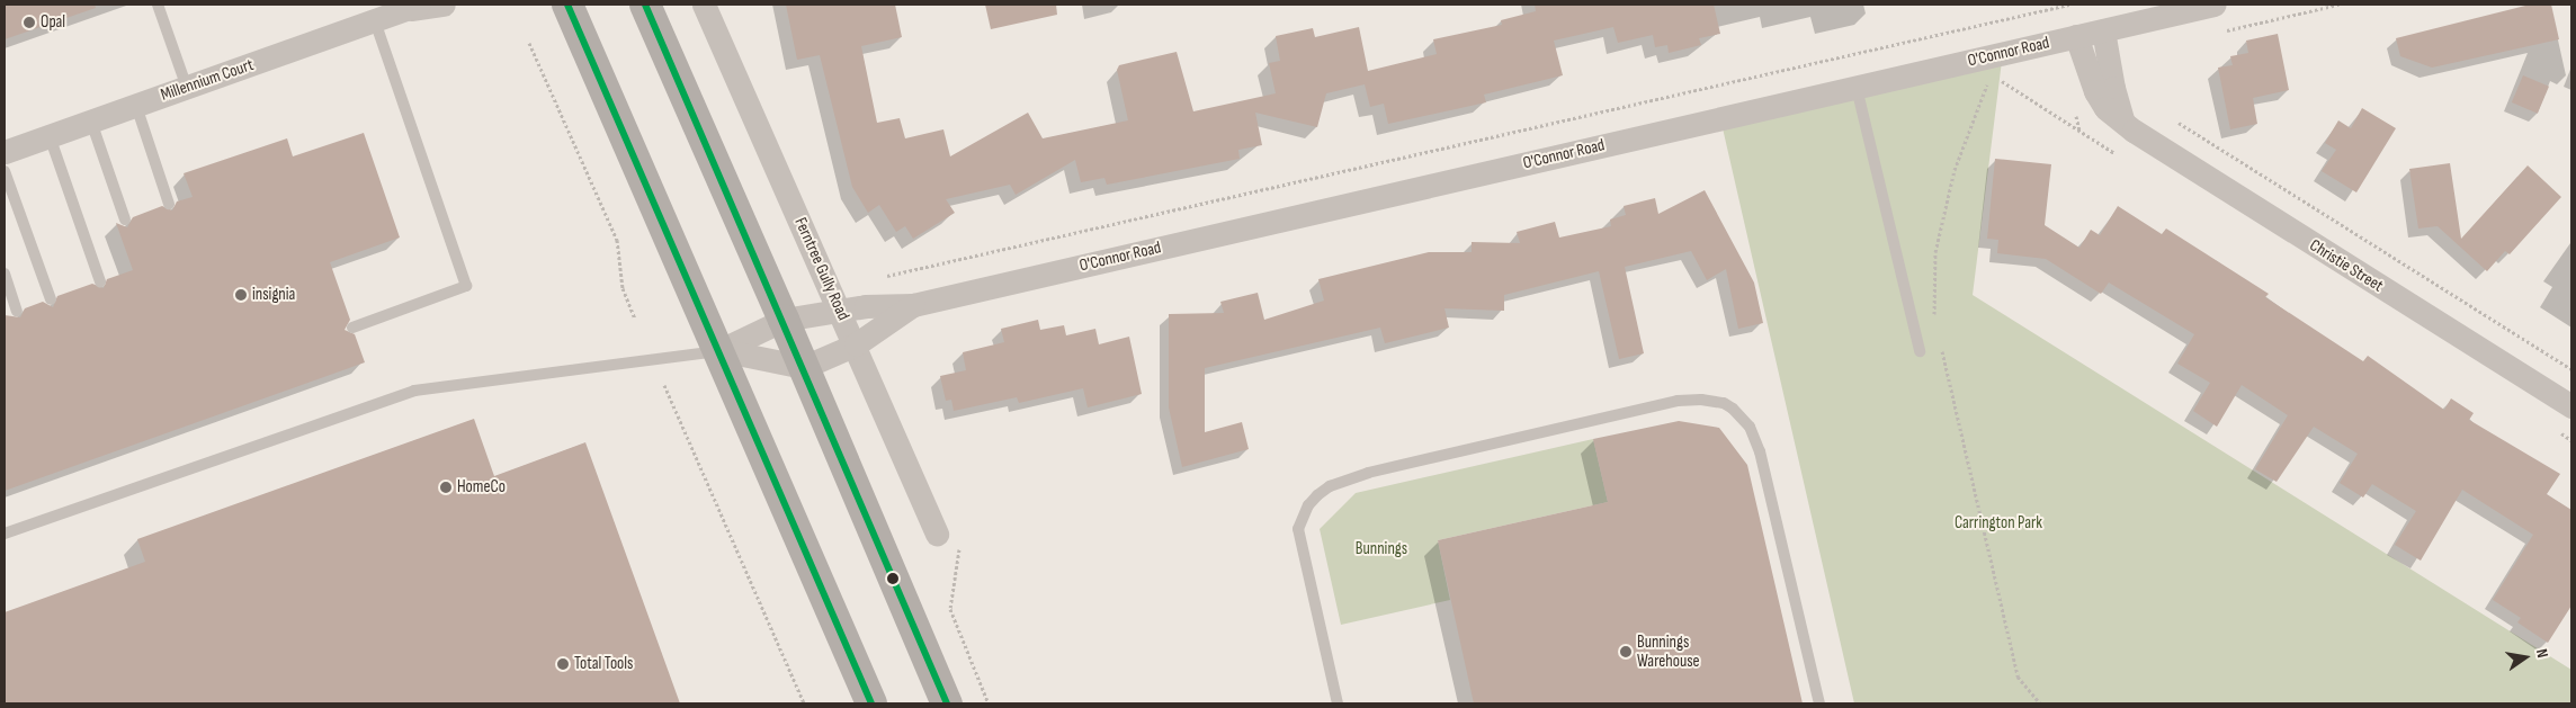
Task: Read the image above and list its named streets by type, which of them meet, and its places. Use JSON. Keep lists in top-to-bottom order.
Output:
{
  "streets": {
    "street": [
      "O'Connor Road",
      "Millennium Court",
      "Christie Street",
      "Ferntree Gully Road"
    ]
  },
  "crossings": [
    ["O'Connor Road", "Christie Street"],
    ["O'Connor Road", "Ferntree Gully Road"]
  ],
  "parks": ["Carrington Park", "Bunnings"],
  "places": [
    "Opal",
    "insignia",
    "HomeCo",
    "Bunnings Warehouse",
    "Total Tools"
  ],
  "north": "right"
}
